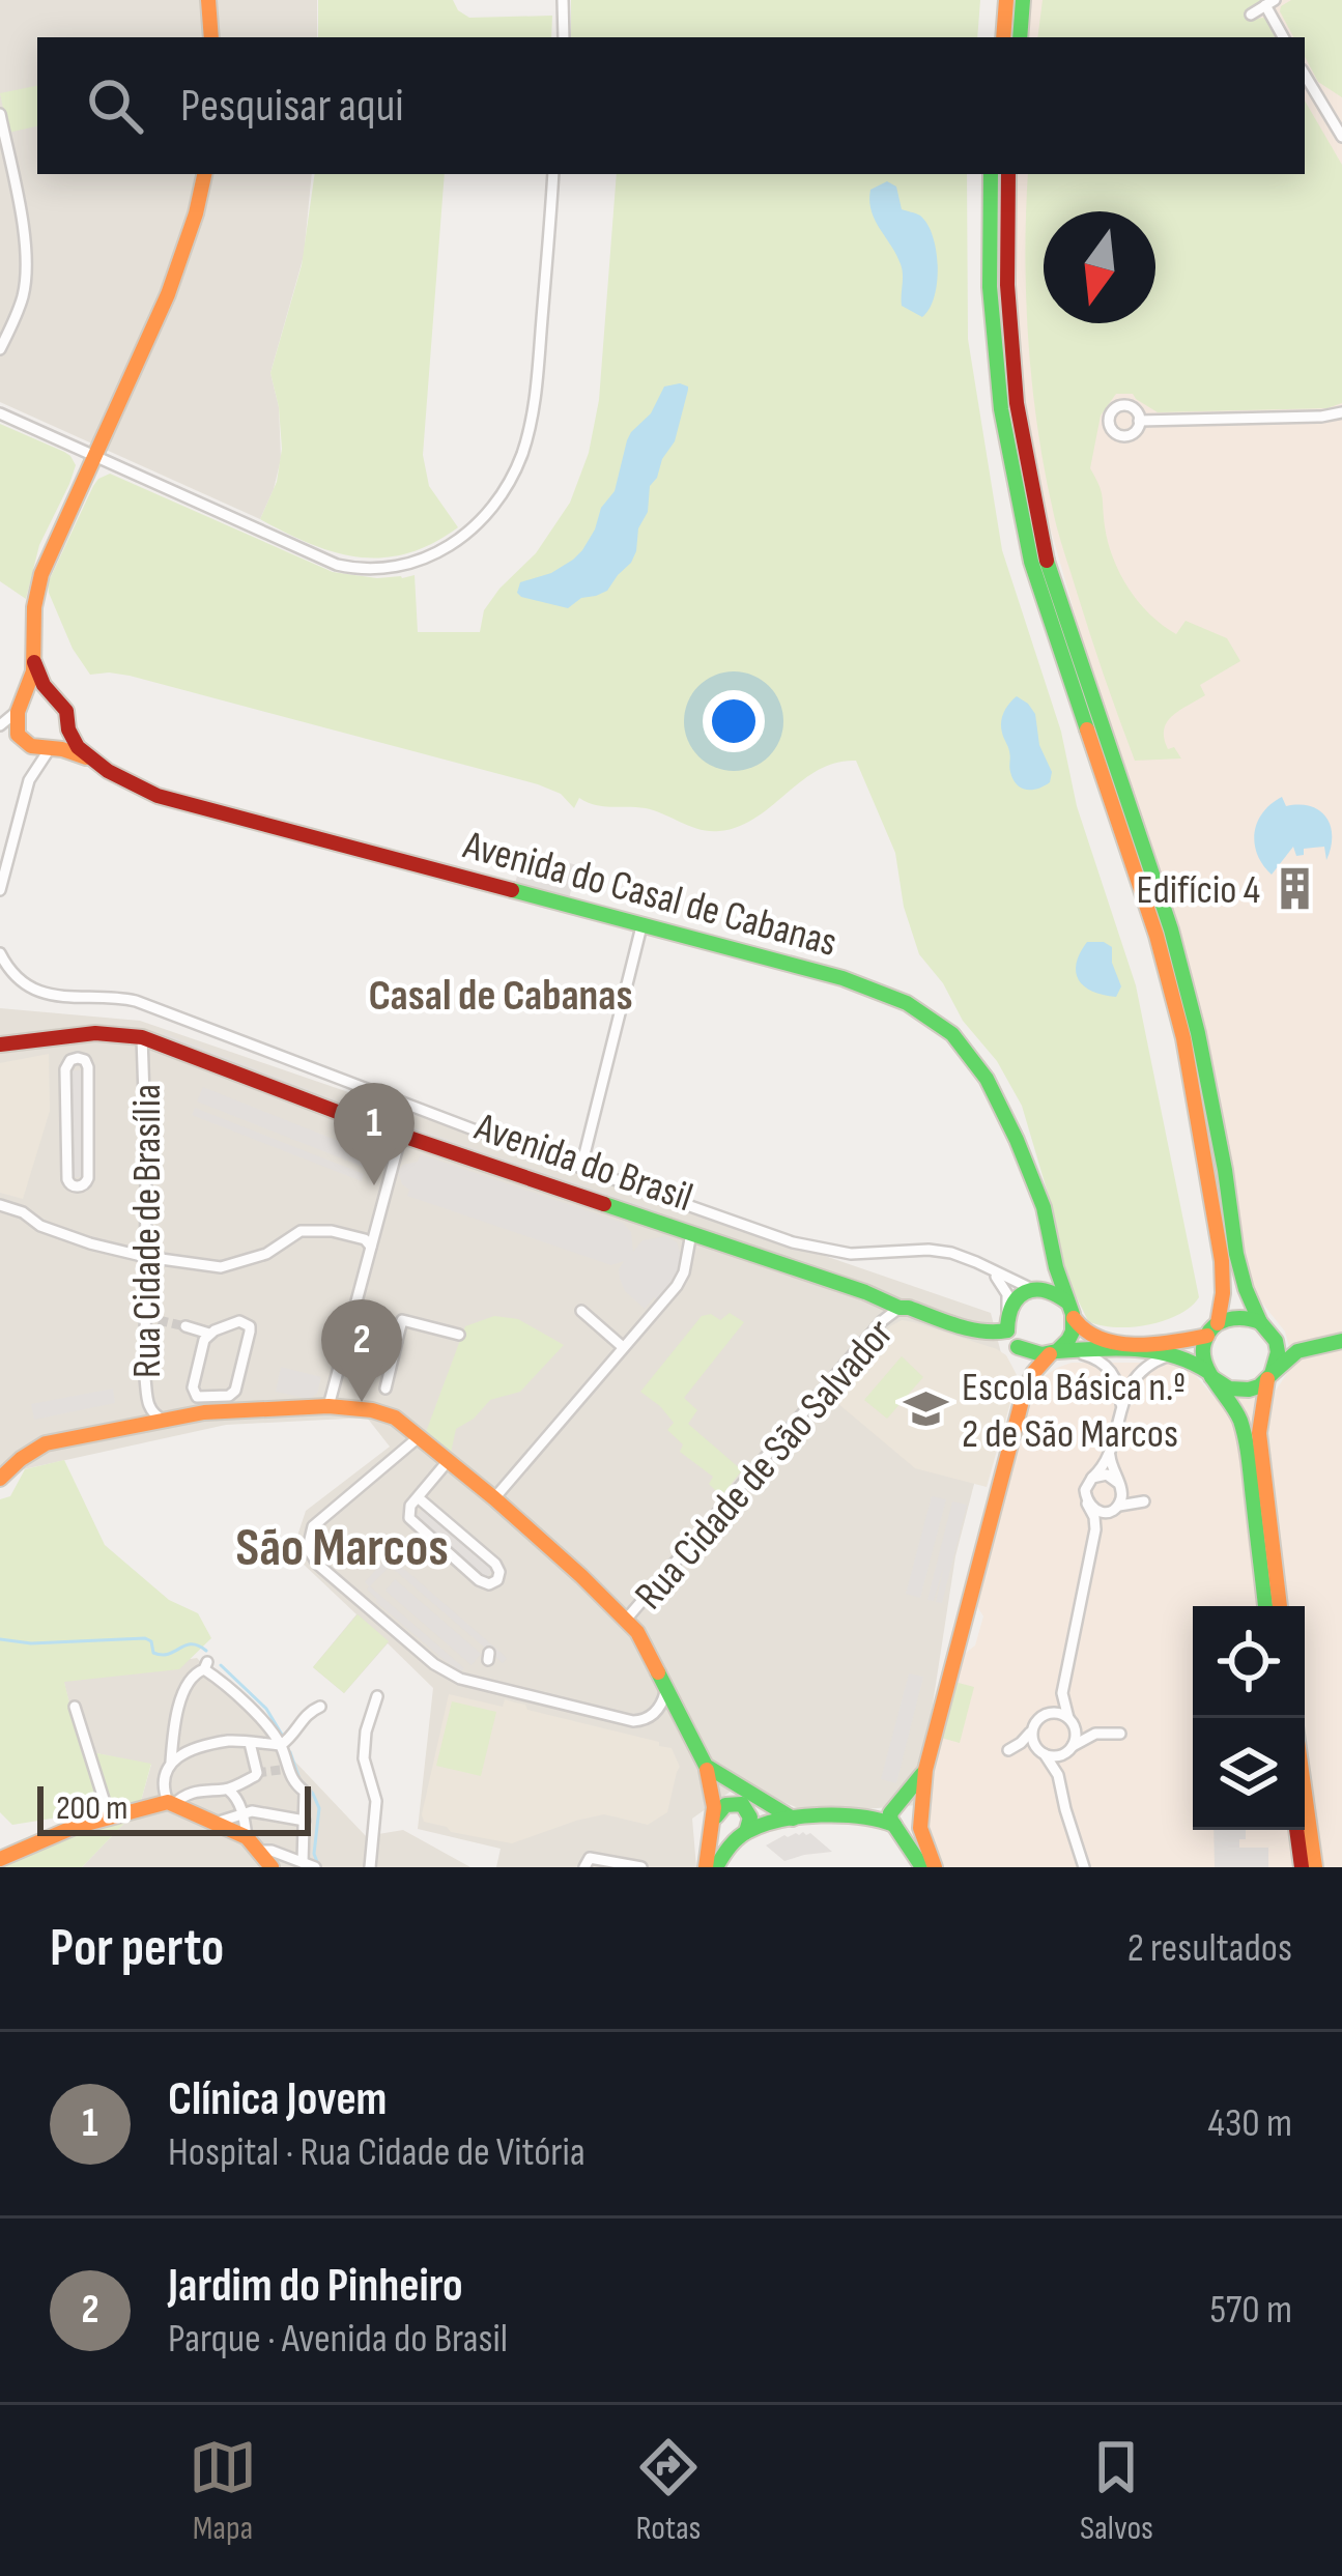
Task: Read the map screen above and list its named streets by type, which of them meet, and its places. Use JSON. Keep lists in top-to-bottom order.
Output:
{
  "streets": {
    "street": [
      "Avenida do Casal de Cabanas",
      "Avenida do Brasil",
      "Rua Cidade de Brasília",
      "Rua Cidade de São Salvador"
    ]
  },
  "crossings": [
    ["Avenida do Casal de Cabanas", "Avenida do Brasil"],
    ["Avenida do Brasil", "Rua Cidade de Brasília"],
    ["Avenida do Brasil", "Rua Cidade de São Salvador"]
  ],
  "districts": ["Casal de Cabanas", "São Marcos"],
  "places": {
    "building": ["Edifício 4"],
    "school or university": ["Escola Básica n.º 2 de São Marcos"]
  },
  "scale_bar": "200 m",
  "north": "bottom",
  "page": {
    "search": "Pesquisar aqui",
    "pins": ["1", "2"],
    "scale": "200 m",
    "heading": ["Por perto", "2 resultados"],
    "list": [
      {
        "mark": "1",
        "name": "Clínica Jovem",
        "note": "Hospital · Rua Cidade de Vitória",
        "value": "430 m"
      },
      {
        "mark": "2",
        "name": "Jardim do Pinheiro",
        "note": "Parque · Avenida do Brasil",
        "value": "570 m"
      }
    ],
    "nav": ["Mapa", "Rotas", "Salvos"]
  }
}
